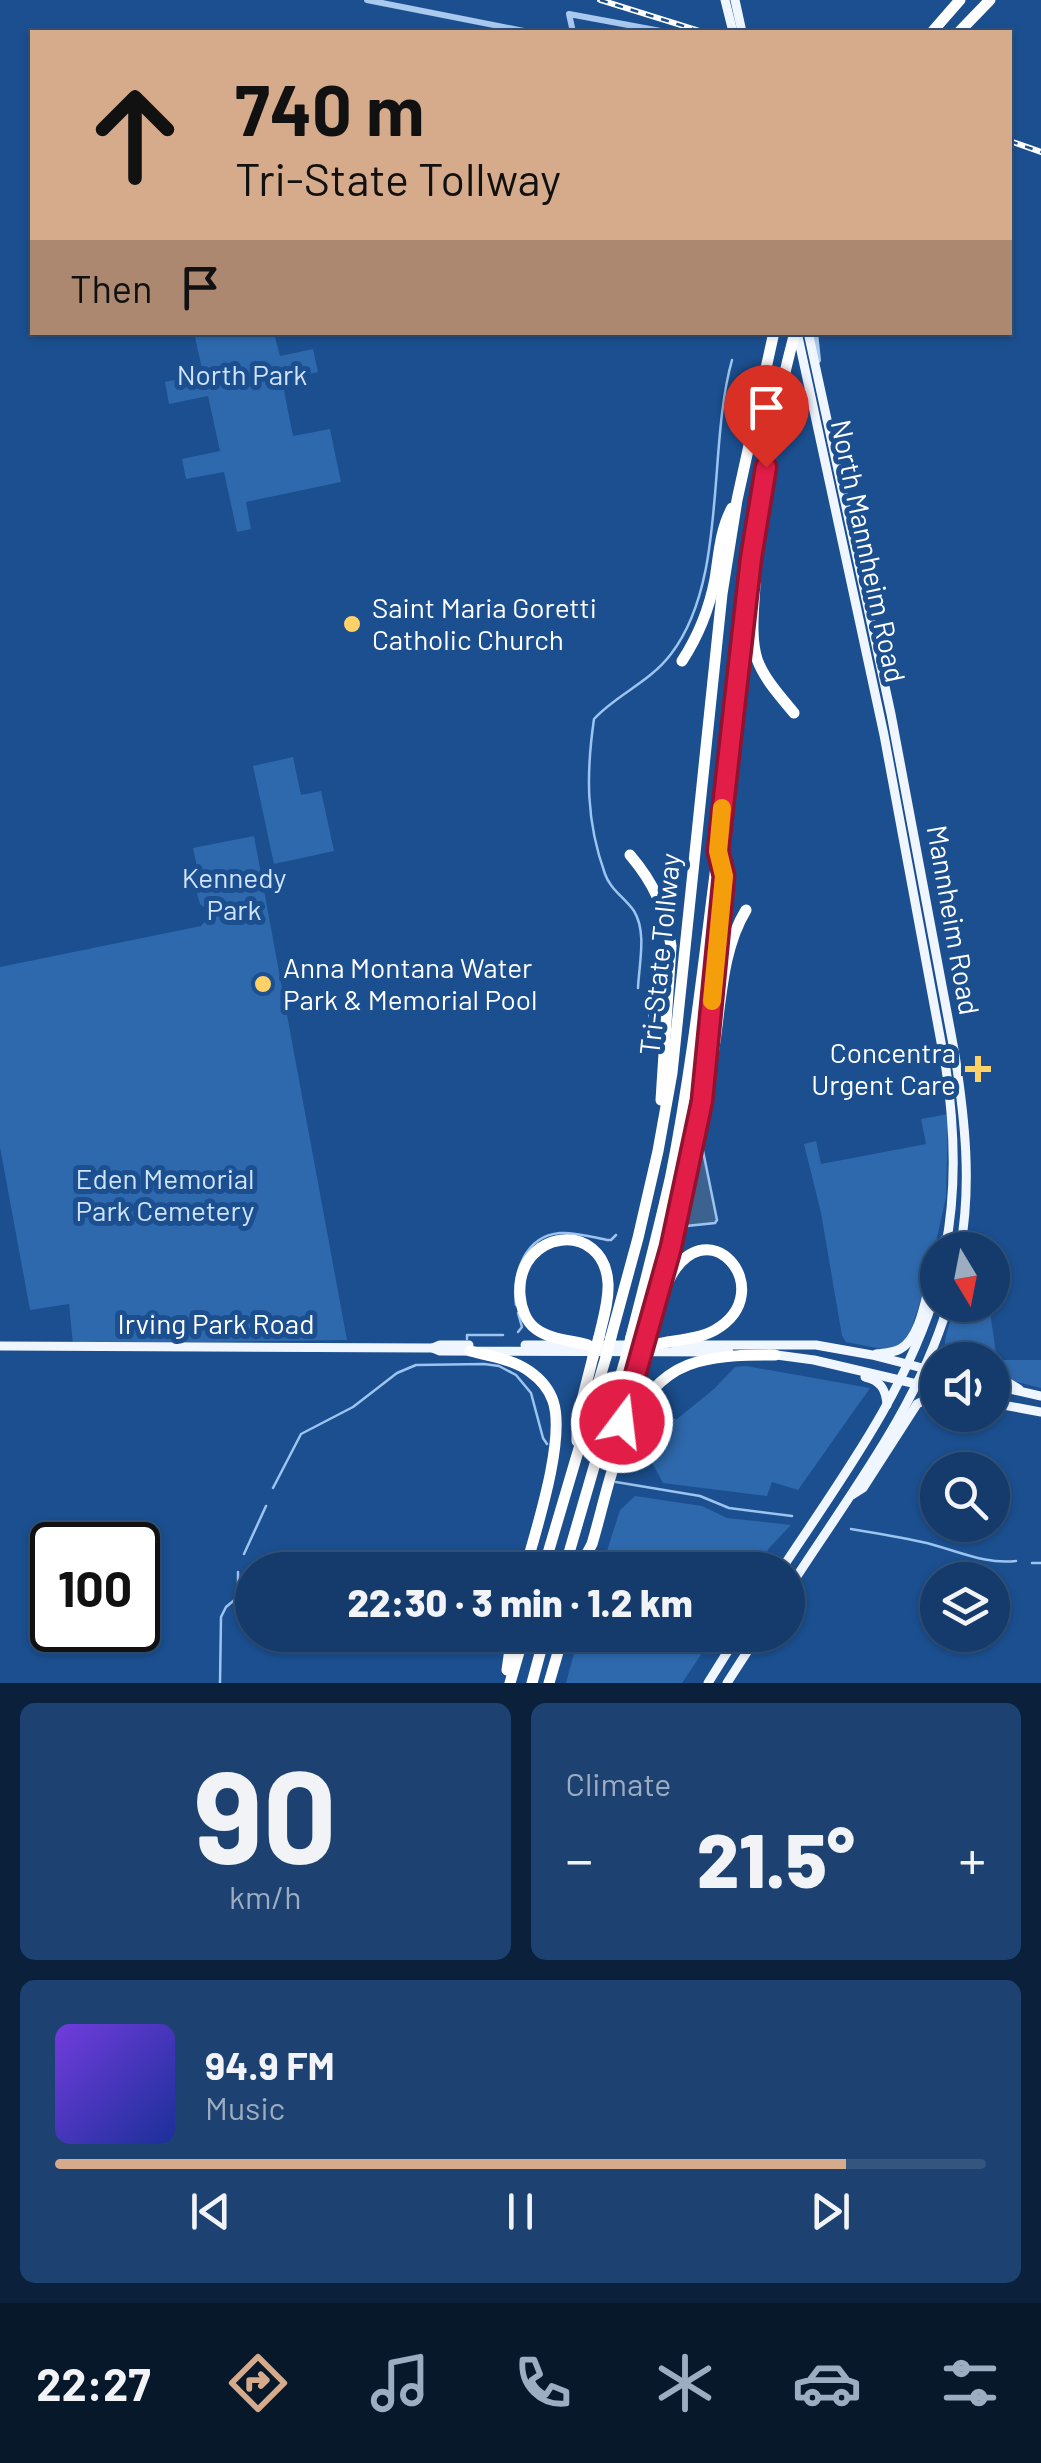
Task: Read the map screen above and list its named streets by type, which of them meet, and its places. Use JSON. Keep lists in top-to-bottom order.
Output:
{
  "streets": {
    "highway": ["Tri-State Tollway"],
    "main road": ["North Mannheim Road", "Mannheim Road", "Irving Park Road"]
  },
  "crossings": [
    ["North Mannheim Road", "Mannheim Road"],
    ["Tri-State Tollway", "Irving Park Road"]
  ],
  "parks": ["North Park", "Kennedy Park", "Eden Memorial Park Cemetery"],
  "places": {
    "other": ["Saint Maria Goretti Catholic Church", "Anna Montana Water Park & Memorial Pool"],
    "health": ["Concentra Urgent Care"]
  },
  "north": "bottom",
  "page": {
    "turn": ["740 m", "Tri-State Tollway"],
    "then": "Then",
    "limit": "100",
    "trip": "22:30 · 3 min · 1.2 km",
    "tile": [
      ["90", "km/h"],
      "Climate"
    ],
    "heat": ["−", "21.5°", "+"],
    "song": ["94.9 FM", "Music"],
    "tabs": "22:27"
  }
}
